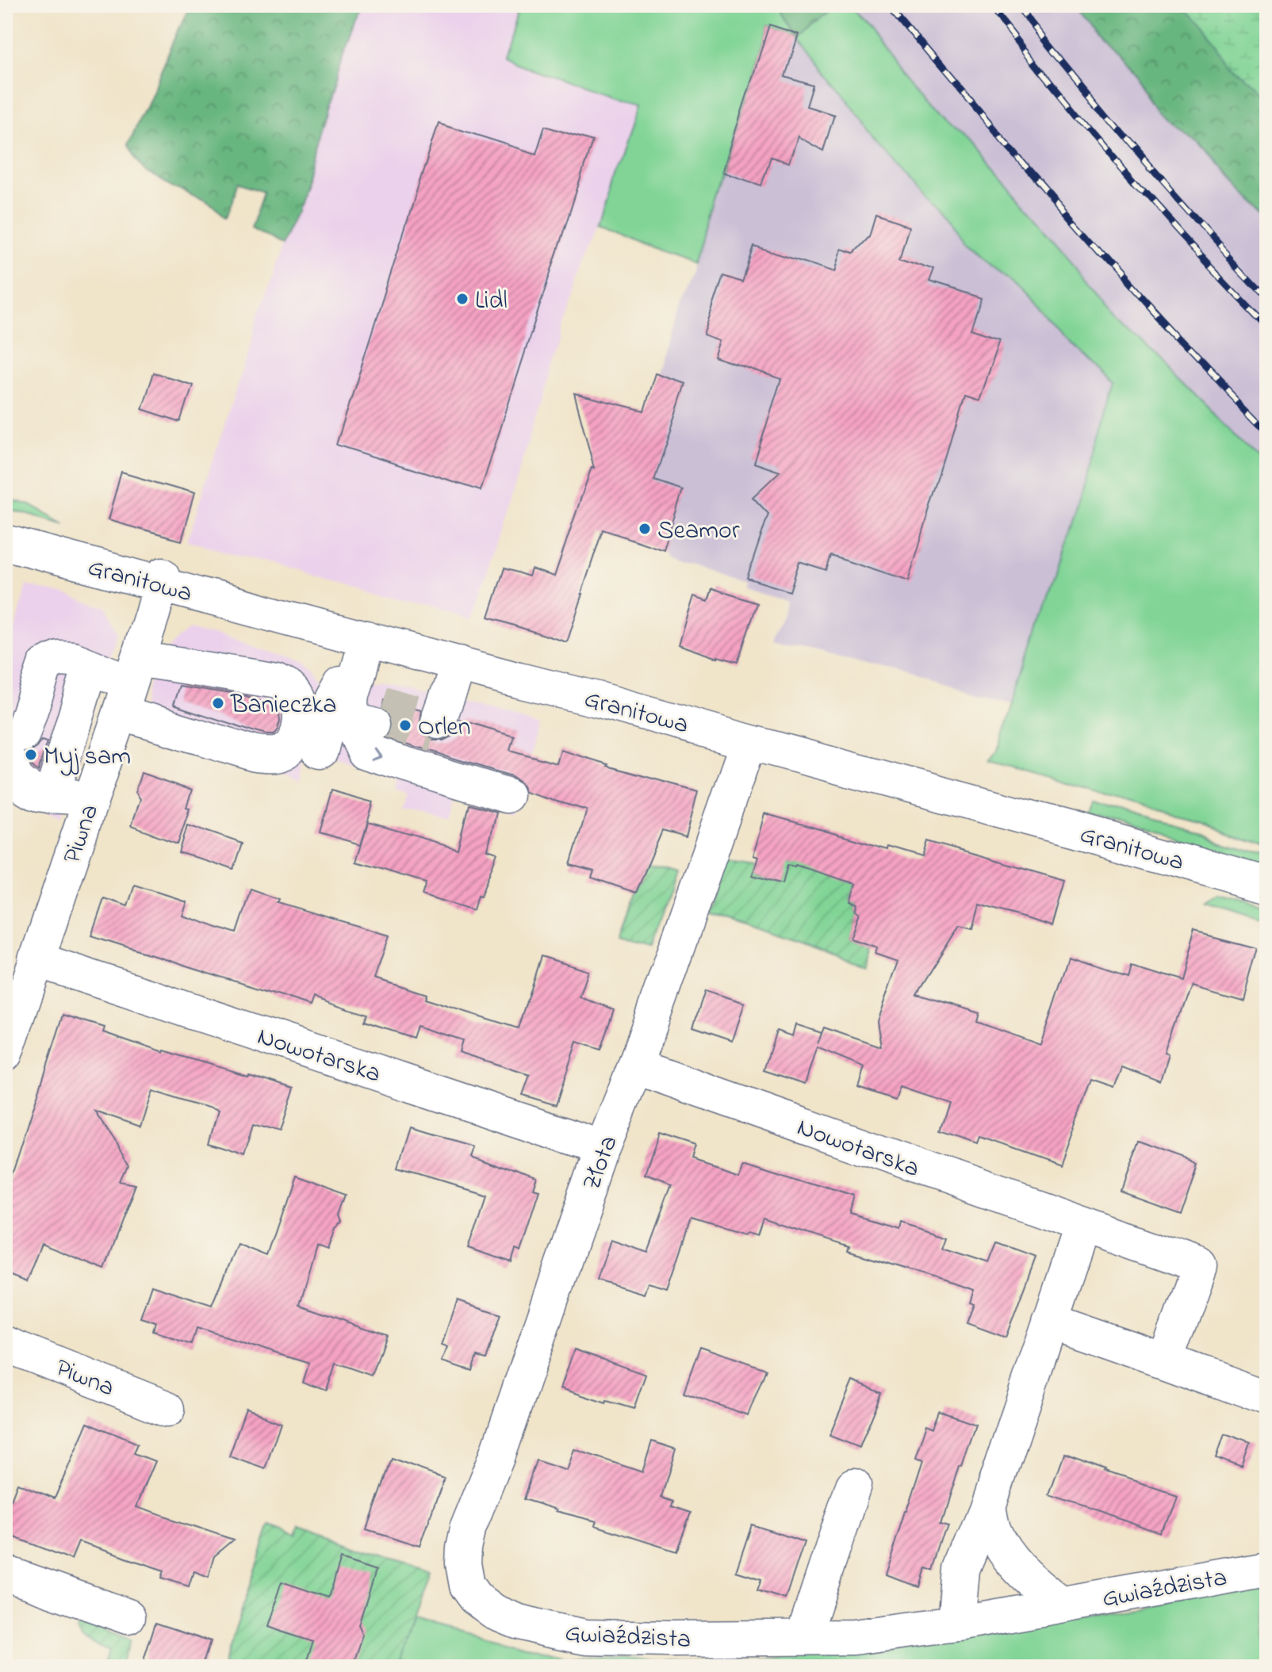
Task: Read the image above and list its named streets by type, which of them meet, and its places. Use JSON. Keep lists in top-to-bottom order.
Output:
{
  "streets": {
    "street": [
      "Granitowa",
      "Piwna",
      "Nowotarska",
      "Złota",
      "Gwiaździsta"
    ]
  },
  "crossings": [
    ["Granitowa", "Piwna"],
    ["Granitowa", "Złota"],
    ["Piwna", "Nowotarska"],
    ["Nowotarska", "Złota"],
    ["Złota", "Gwiaździsta"]
  ],
  "places": [
    "Lidl",
    "Seamor",
    "Banieczka",
    "Orlen",
    "Myj sam"
  ]
}
